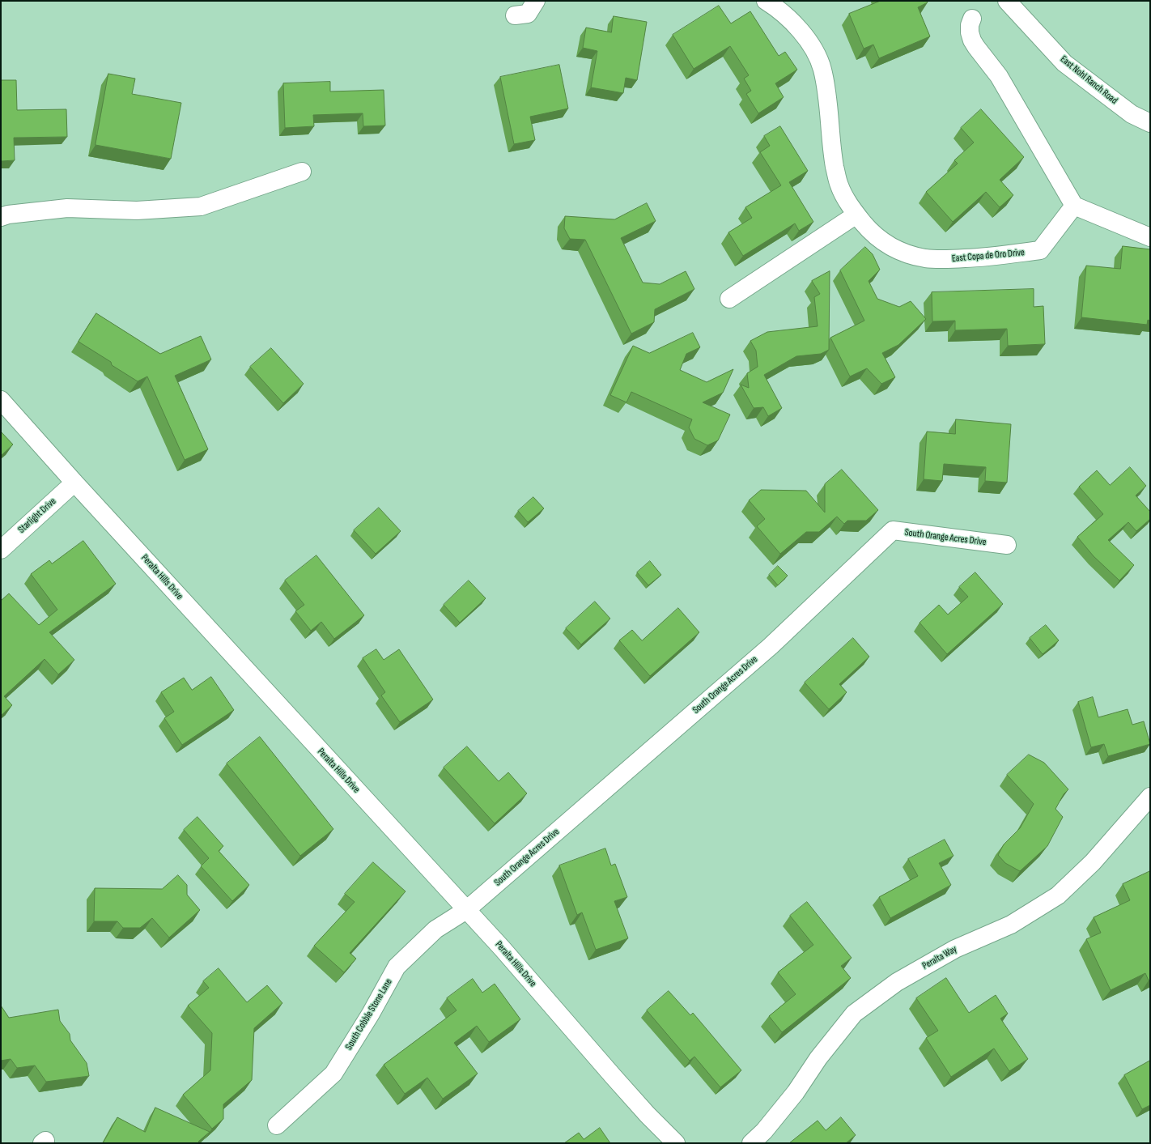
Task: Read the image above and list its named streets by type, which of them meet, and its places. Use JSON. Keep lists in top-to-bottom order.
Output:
{
  "streets": {
    "street": [
      "East Nohl Ranch Road",
      "East Copa de Oro Drive",
      "Starlight Drive",
      "South Orange Acres Drive",
      "Peralta Hills Drive",
      "Peralta Way",
      "South Cobble Stone Lane"
    ]
  },
  "crossings": [
    ["Starlight Drive", "Peralta Hills Drive"],
    ["South Orange Acres Drive", "Peralta Hills Drive"],
    ["South Orange Acres Drive", "South Cobble Stone Lane"],
    ["Peralta Hills Drive", "South Cobble Stone Lane"]
  ]
}
